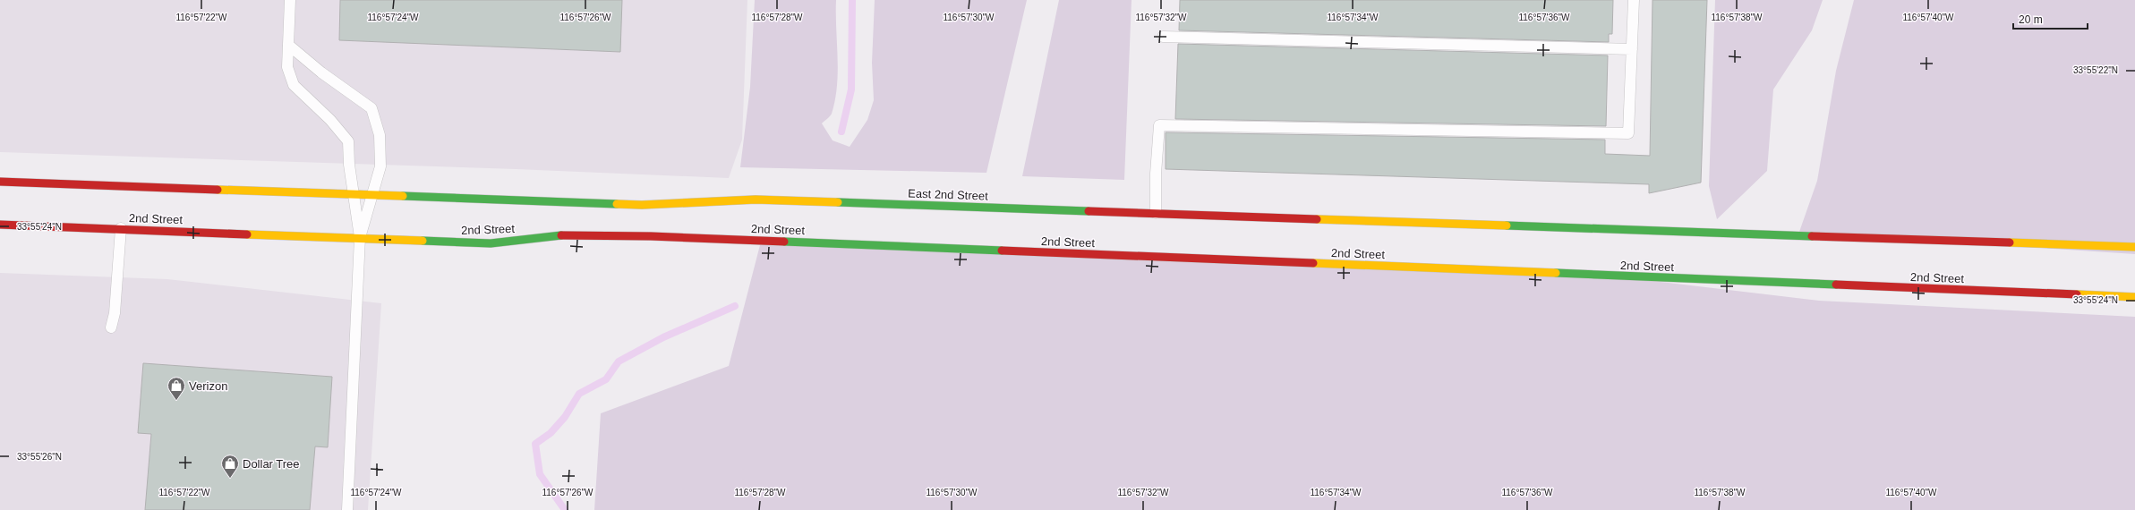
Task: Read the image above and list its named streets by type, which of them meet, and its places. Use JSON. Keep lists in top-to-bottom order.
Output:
{
  "streets": {
    "street": ["East 2nd Street", "2nd Street"]
  },
  "places": {
    "shop": ["Verizon", "Dollar Tree"]
  },
  "scale_bar": "20 m",
  "coordinates": [
    "116°57'22\"W",
    "116°57'24\"W",
    "116°57'26\"W",
    "116°57'28\"W",
    "116°57'30\"W",
    "116°57'32\"W",
    "116°57'34\"W",
    "116°57'36\"W",
    "116°57'38\"W",
    "116°57'40\"W",
    "33°55'22\"N",
    "33°55'24\"N",
    "33°55'26\"N"
  ]
}
